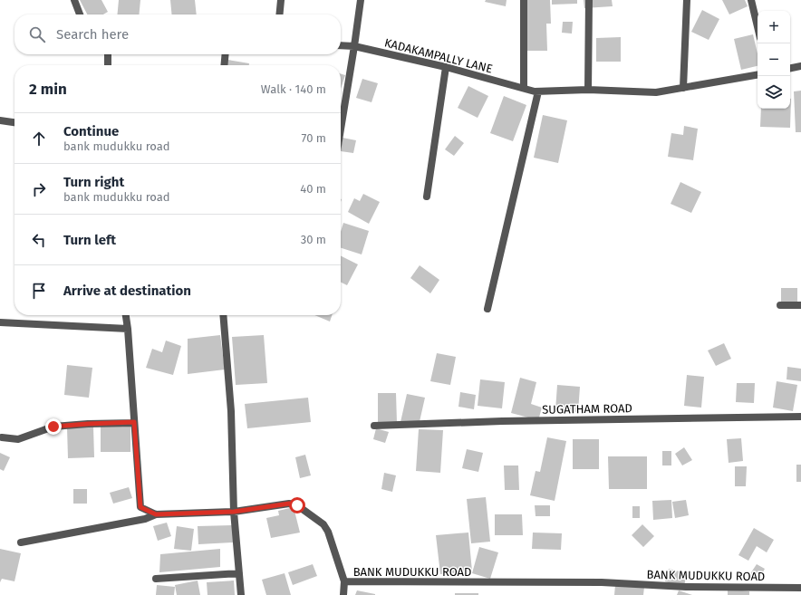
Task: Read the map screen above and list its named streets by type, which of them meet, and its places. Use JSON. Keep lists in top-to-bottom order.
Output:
{
  "streets": {
    "street": ["KADAKAMPALLY LANE", "SUGATHAM ROAD", "BANK MUDUKKU ROAD"]
  },
  "page": {
    "map_buttons": ["+", "−"],
    "search": "Search here",
    "heading": ["2 min", "Walk · 140 m"],
    "list": [
      ["Continue", "bank mudukku road", "70 m"],
      ["Turn right", "bank mudukku road", "40 m"],
      ["Turn left", "30 m"],
      "Arrive at destination"
    ]
  }
}
